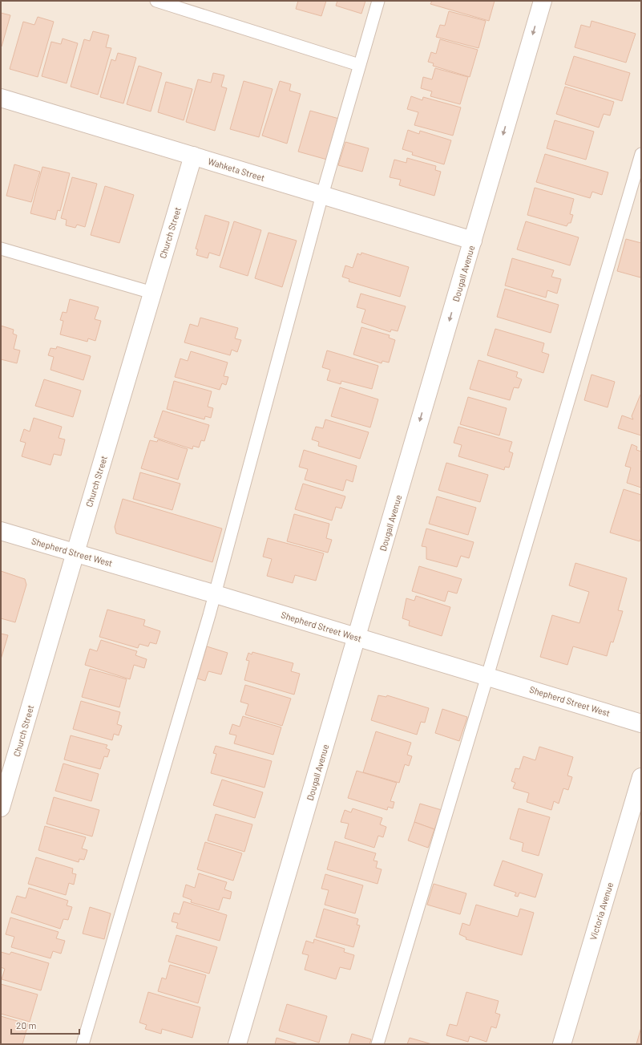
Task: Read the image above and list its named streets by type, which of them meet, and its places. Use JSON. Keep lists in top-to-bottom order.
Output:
{
  "streets": {
    "street": [
      "Wahketa Street",
      "Church Street",
      "Dougall Avenue",
      "Shepherd Street West",
      "Victoria Avenue"
    ]
  },
  "crossings": [
    ["Wahketa Street", "Church Street"],
    ["Wahketa Street", "Dougall Avenue"],
    ["Church Street", "Shepherd Street West"],
    ["Dougall Avenue", "Shepherd Street West"]
  ],
  "one_way": ["Dougall Avenue"],
  "scale_bar": "20 m"
}
